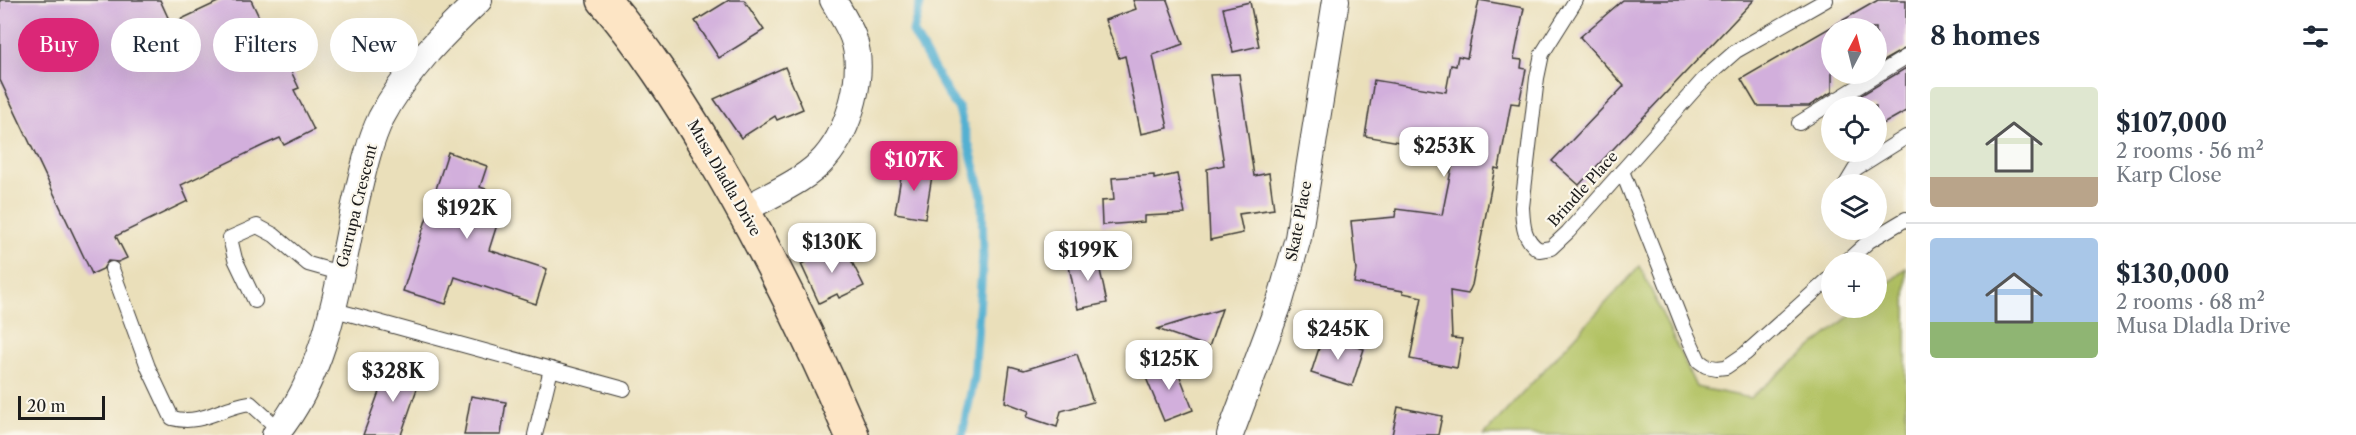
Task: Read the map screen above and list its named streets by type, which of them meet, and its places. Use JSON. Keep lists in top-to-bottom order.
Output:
{
  "streets": {
    "street": ["Musa Dladla Drive", "Garrupa Crescent", "Skate Place"],
    "lane": ["Brindle Place"]
  },
  "scale_bar": "20 m",
  "north": "top",
  "page": {
    "heading": "8 homes",
    "map_buttons": "+",
    "chip": [
      "Buy",
      "Rent",
      "Filters",
      "New"
    ],
    "list": [
      {
        "name": "$107,000",
        "note": "2 rooms · 56 m² · Karp Close"
      },
      {
        "name": "$130,000",
        "note": "2 rooms · 68 m² · Musa Dladla Drive"
      }
    ],
    "price": [
      "$253K",
      "$107K",
      "$192K",
      "$130K",
      "$199K",
      "$245K",
      "$125K",
      "$328K"
    ],
    "scale": "20 m"
  }
}
